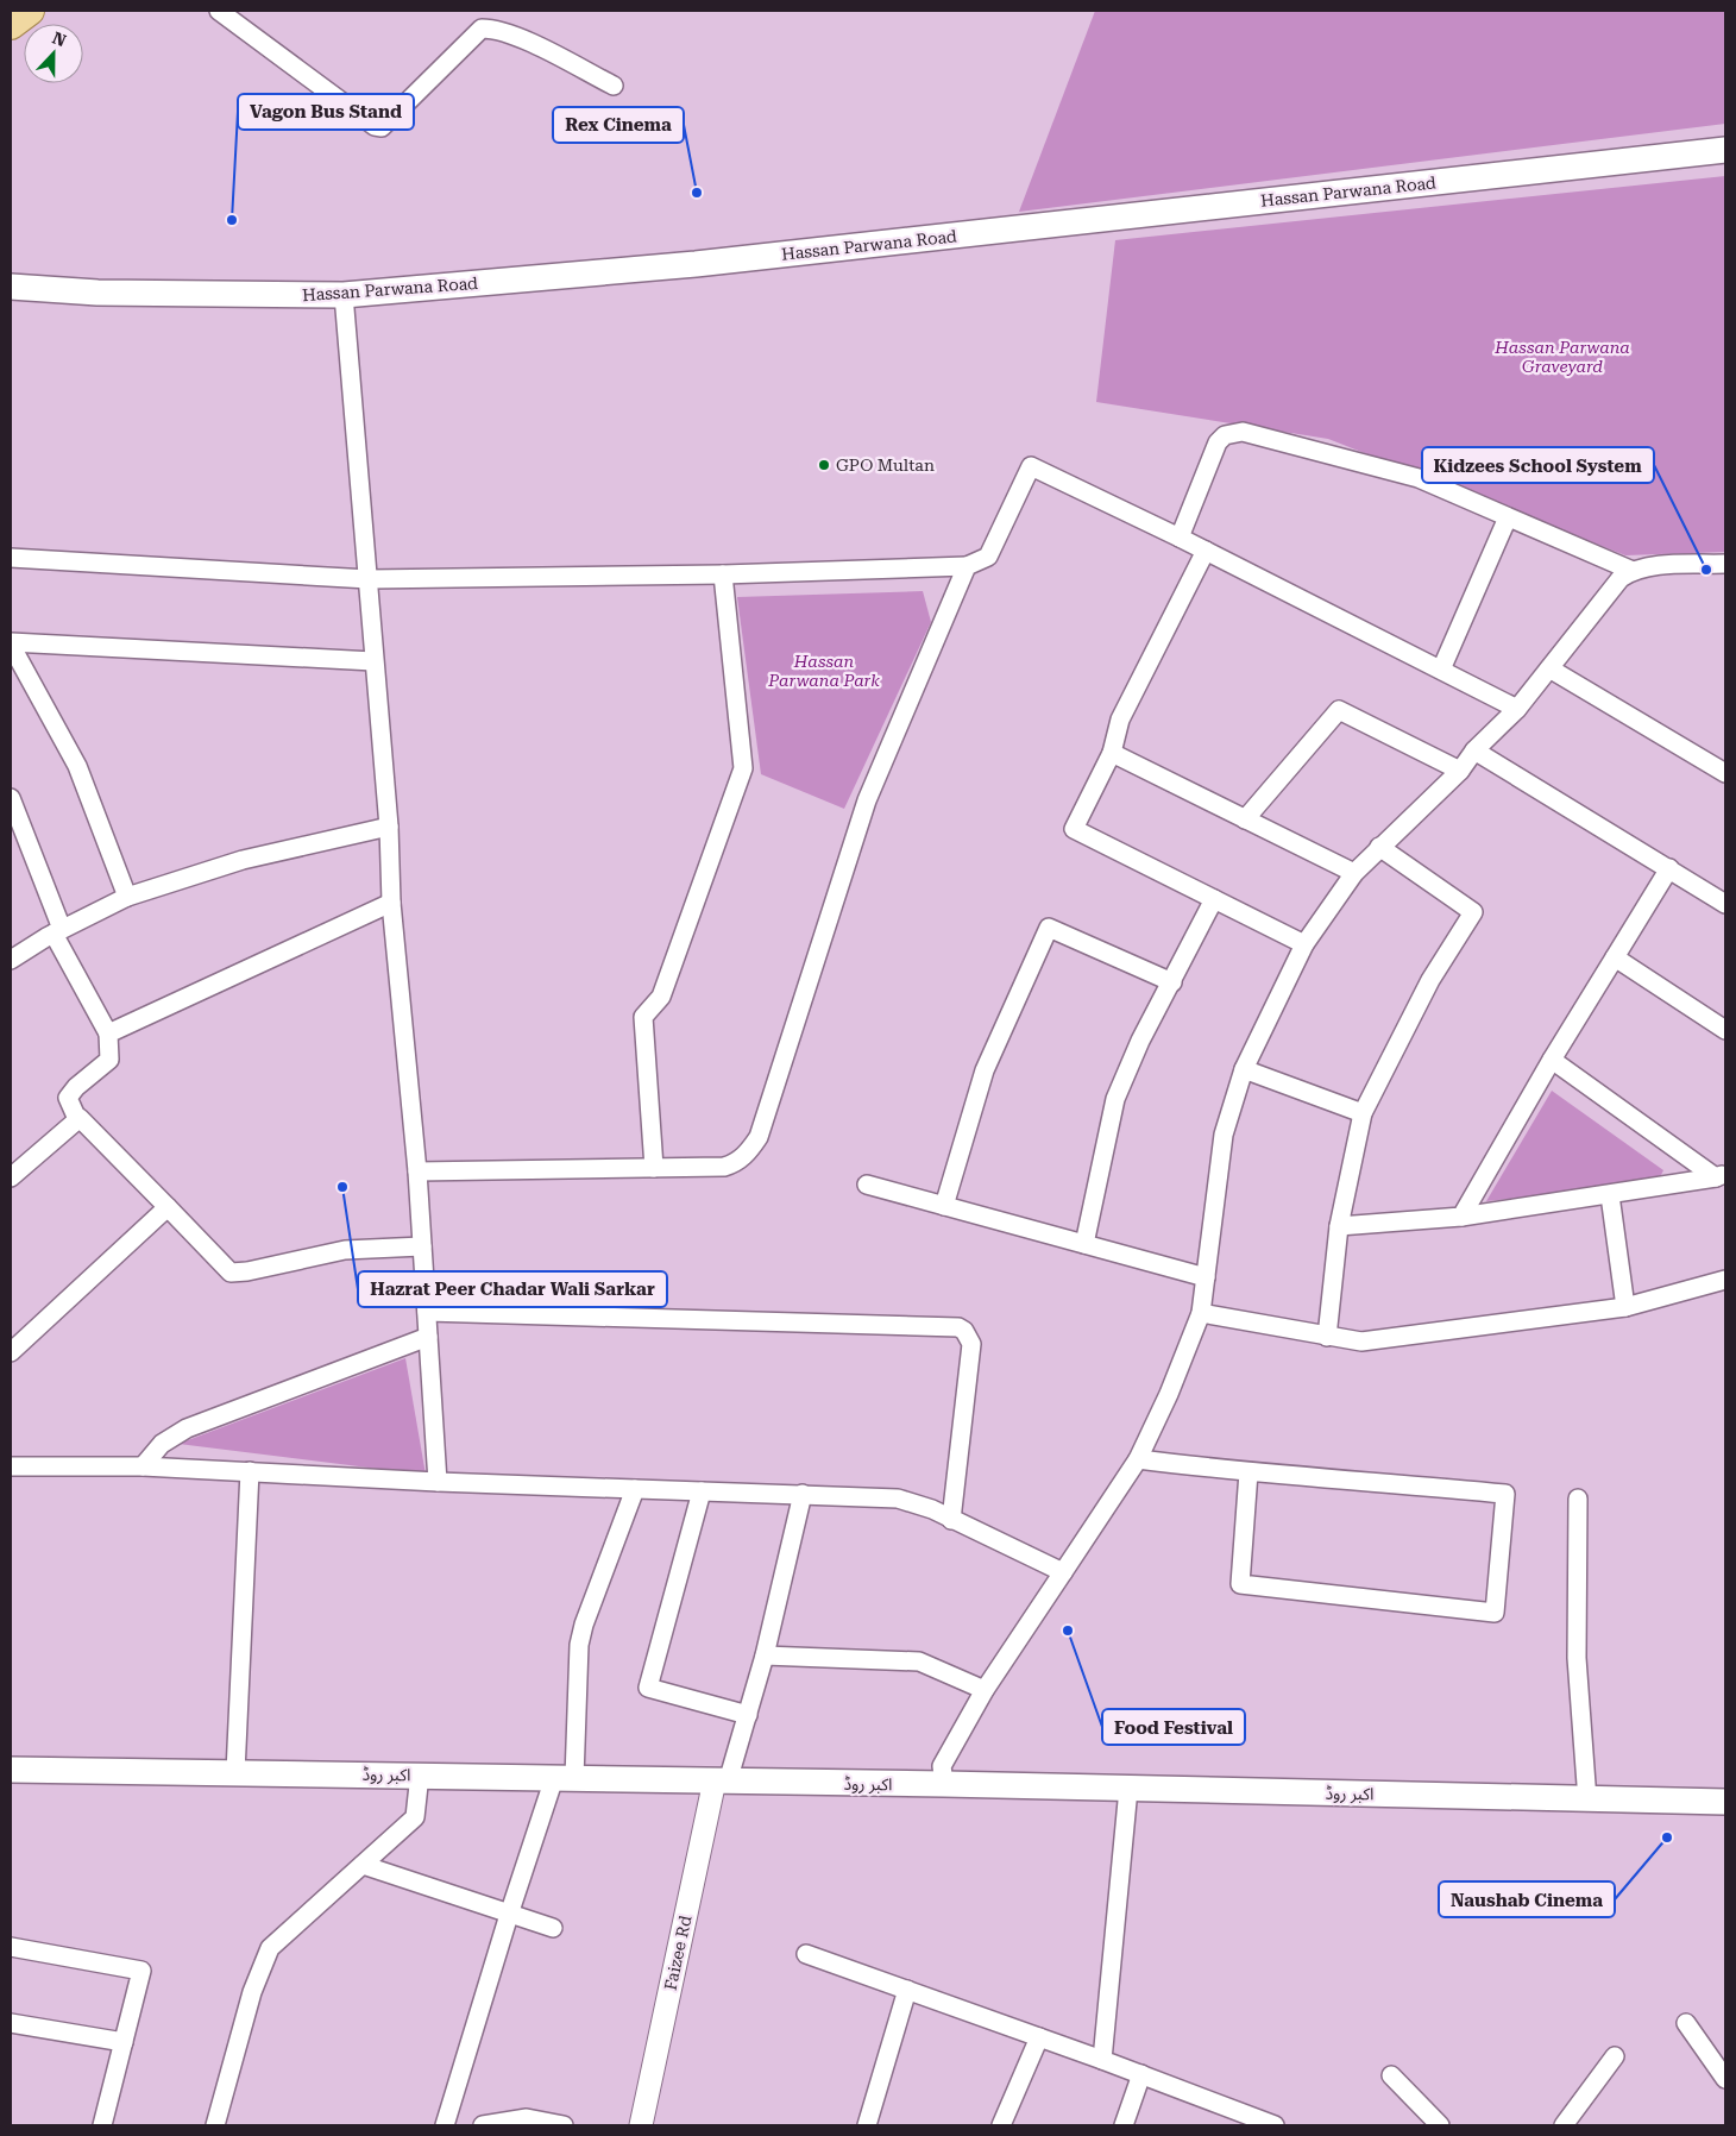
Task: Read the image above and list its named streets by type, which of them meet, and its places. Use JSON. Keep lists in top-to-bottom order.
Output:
{
  "streets": {
    "main road": ["Hassan Parwana Road", "اکبر روڈ"],
    "street": ["Faizee Rd"]
  },
  "crossings": [
    ["اکبر روڈ", "Faizee Rd"]
  ],
  "parks": ["Hassan Parwana Graveyard", "Hassan Parwana Park"],
  "places": [
    "Rex Cinema",
    "Vagon Bus Stand",
    "GPO Multan",
    "Kidzees School System",
    "Hazrat Peer Chadar Wali Sarkar",
    "Food Festival",
    "Naushab Cinema"
  ],
  "north": "top"
}
